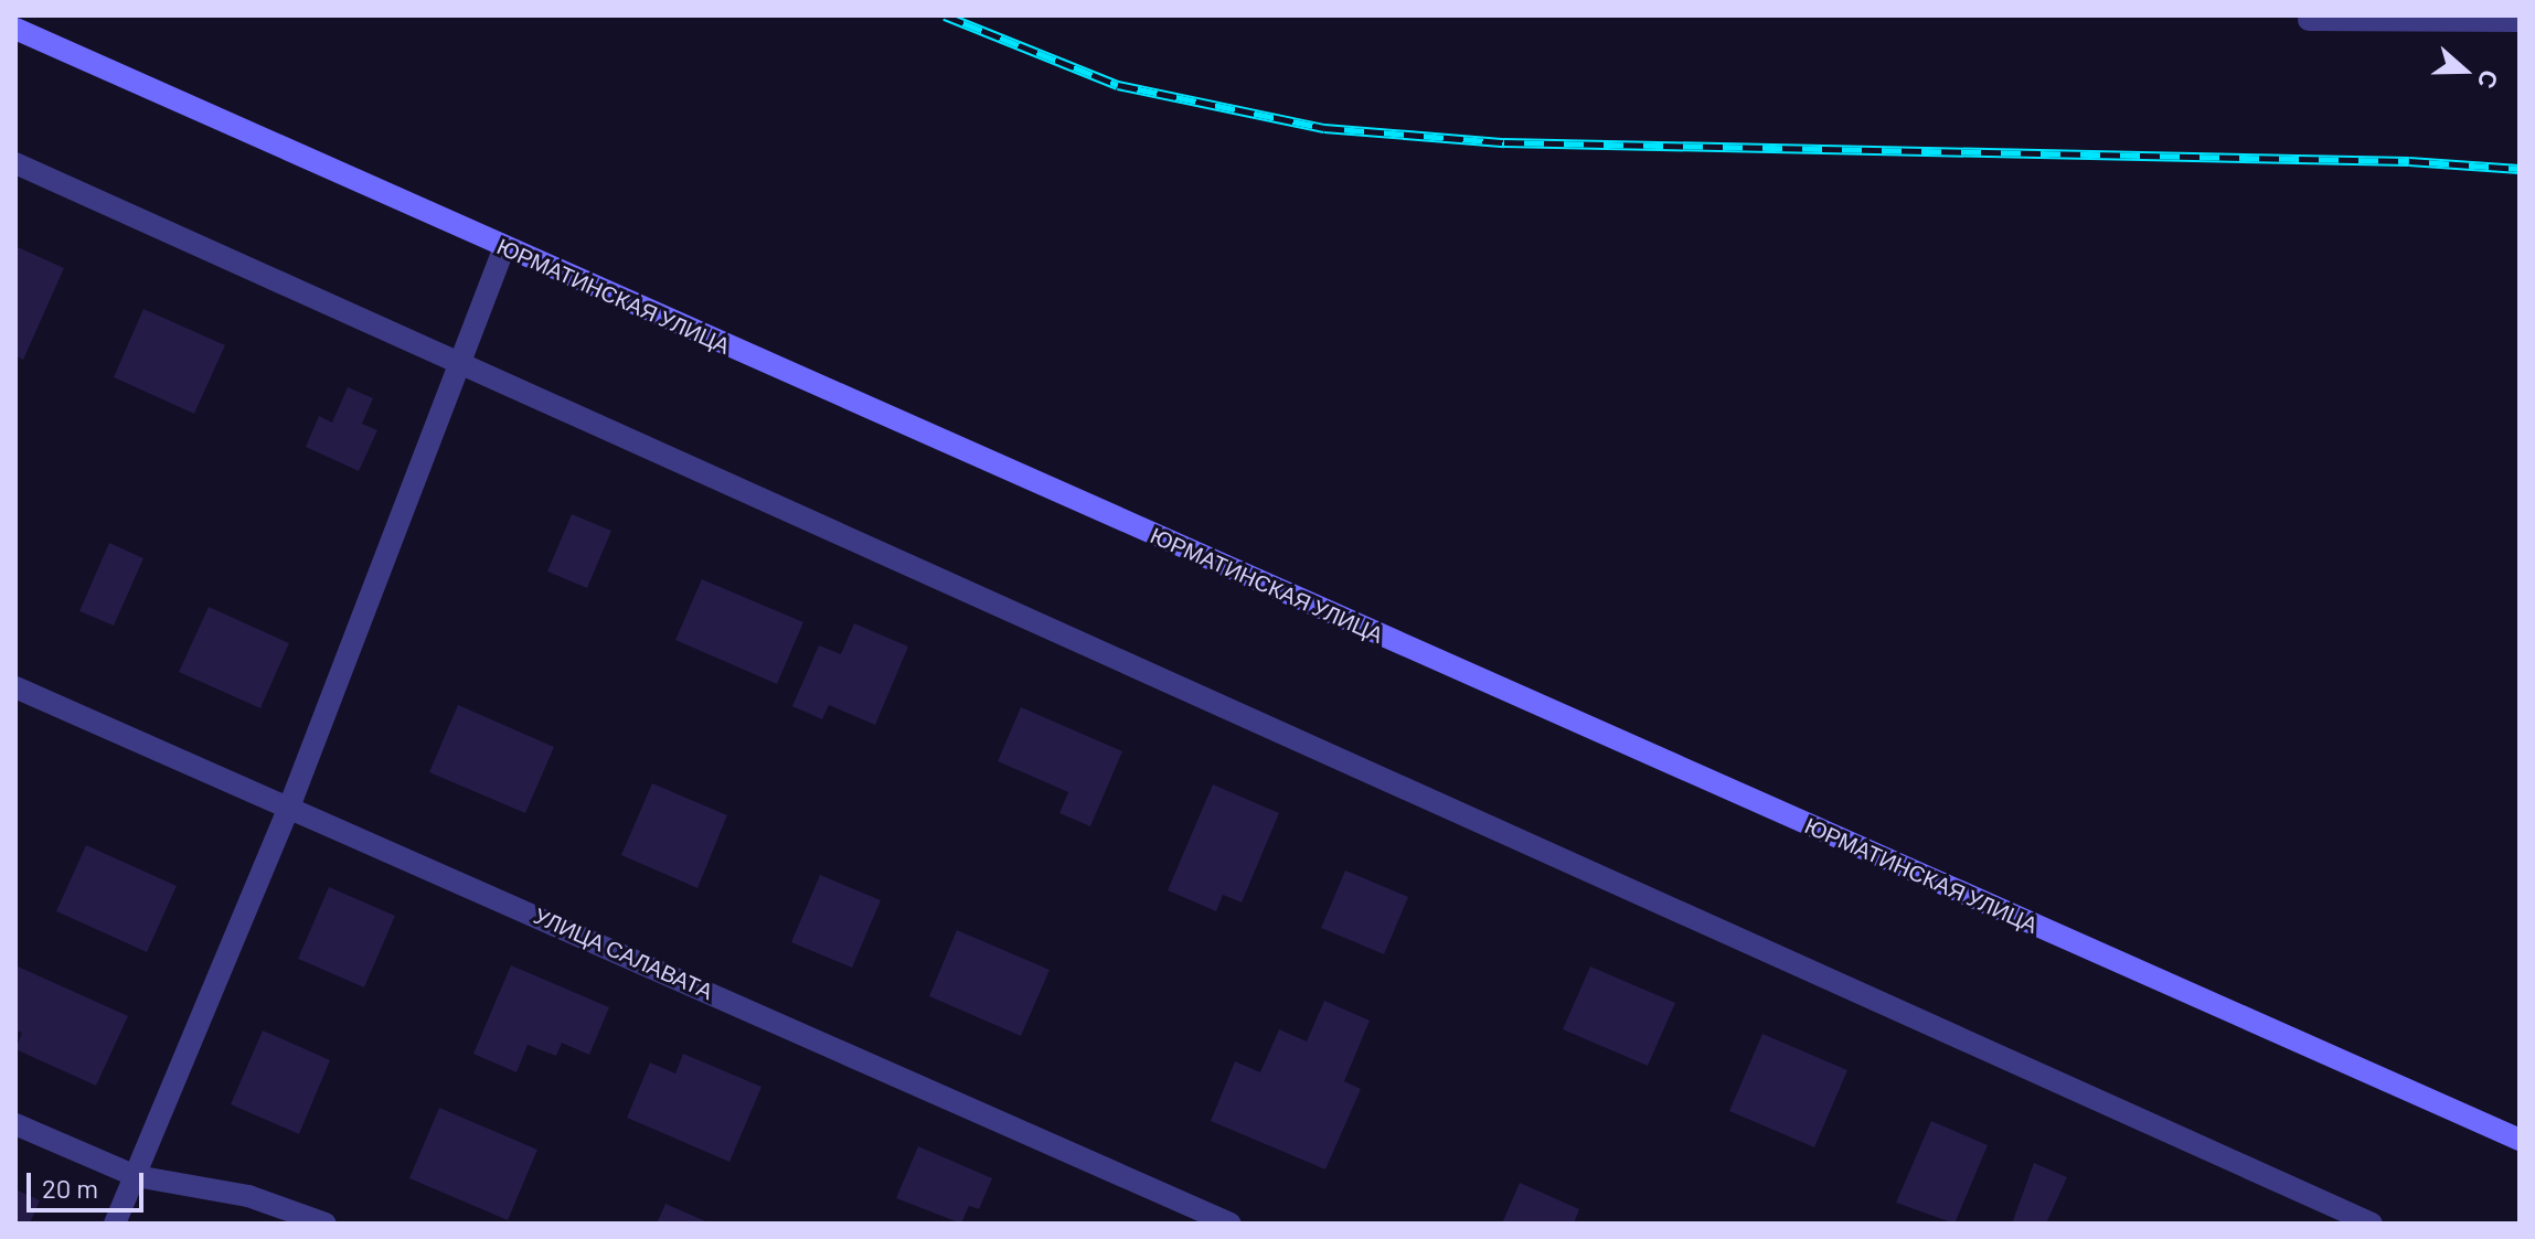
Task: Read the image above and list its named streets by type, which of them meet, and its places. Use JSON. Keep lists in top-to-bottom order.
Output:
{
  "streets": {
    "main road": ["ЮРМАТИНСКАЯ УЛИЦА"],
    "street": ["УЛИЦА САЛАВАТА"]
  },
  "scale_bar": "20 m",
  "north": "right"
}
